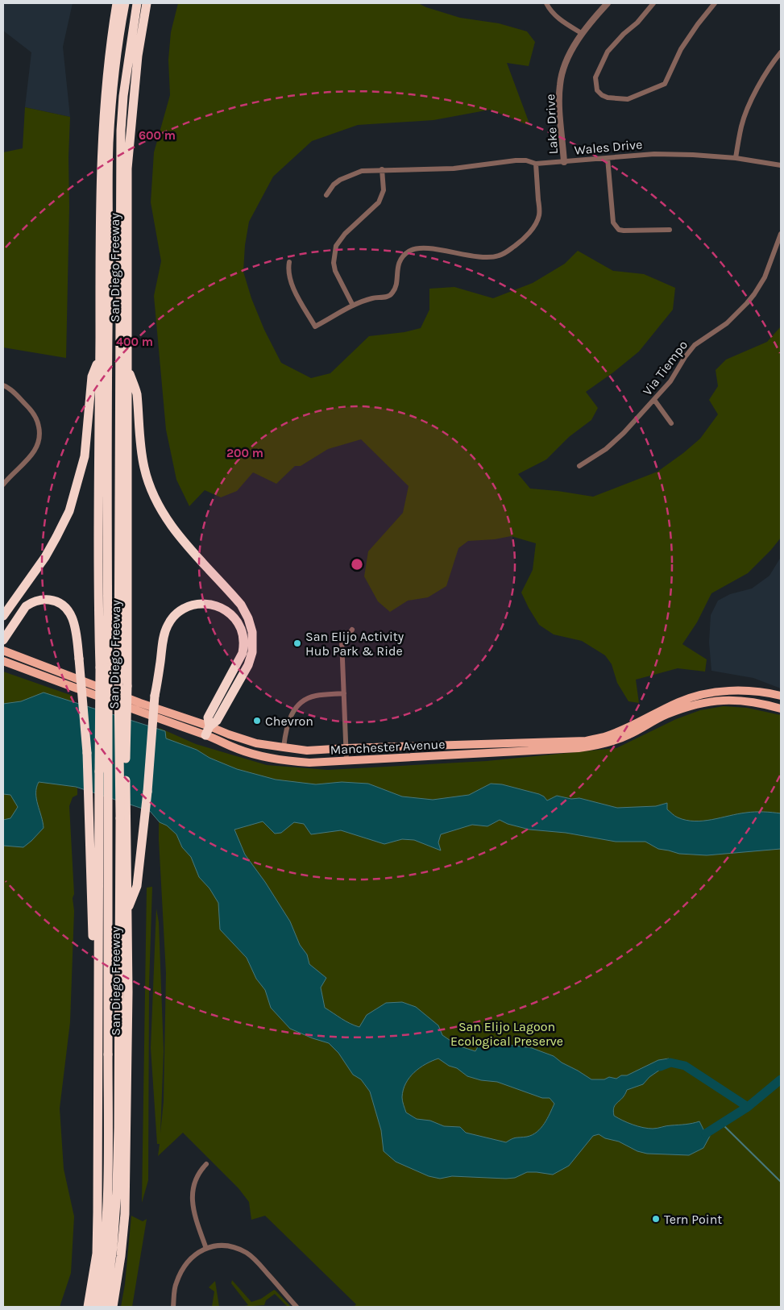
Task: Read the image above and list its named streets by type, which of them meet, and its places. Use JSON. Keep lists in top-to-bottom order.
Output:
{
  "streets": {
    "highway": ["San Diego Freeway"],
    "main road": ["Manchester Avenue"],
    "street": ["Lake Drive", "Wales Drive", "Via Tiempo"]
  },
  "crossings": [
    ["Lake Drive", "Wales Drive"]
  ],
  "parks": ["San Elijo Lagoon Ecological Preserve"],
  "places": ["San Elijo Activity Hub Park & Ride", "Chevron", "Tern Point"],
  "rings": ["600 m", "400 m", "200 m"]
}
